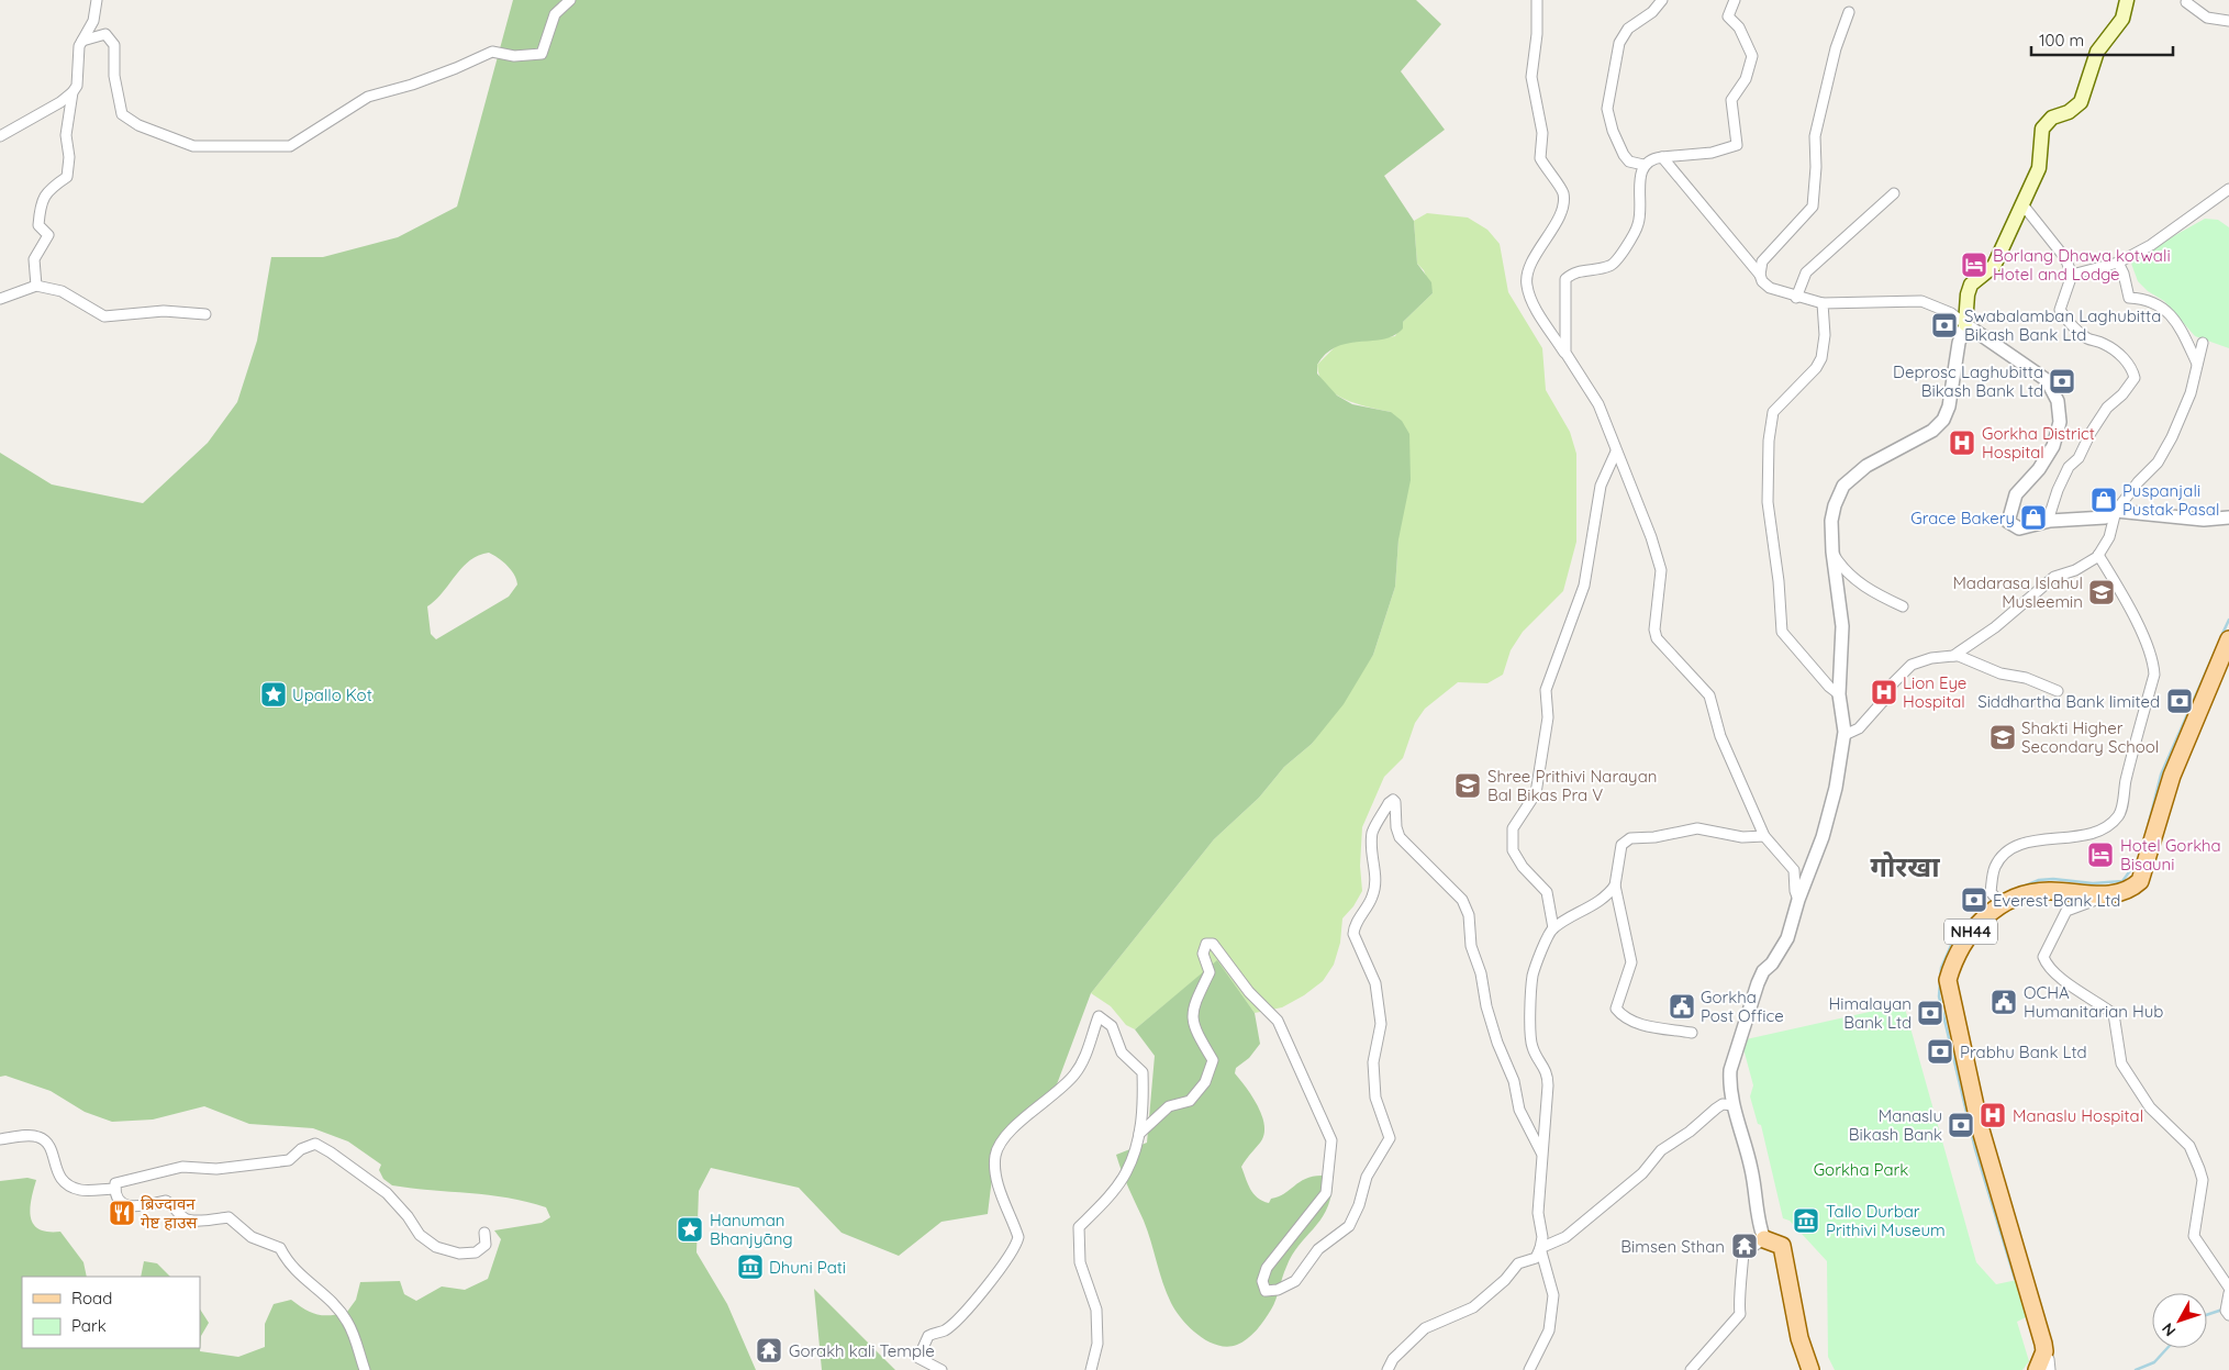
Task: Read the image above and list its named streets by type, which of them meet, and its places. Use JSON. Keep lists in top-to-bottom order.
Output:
{
  "streets": {
    "main road": ["NH44"]
  },
  "districts": ["गोरखा"],
  "parks": ["Gorkha Park"],
  "places": {
    "hotel": ["Borlang Dhawa kotwali Hotel and Lodge", "Hotel Gorkha Bisauni"],
    "bank": [
      "Swabalamban Laghubitta Bikash Bank Ltd",
      "Deprosc Laghubitta Bikash Bank Ltd",
      "Siddhartha Bank limited",
      "Everest Bank Ltd",
      "Himalayan Bank Ltd",
      "Prabhu Bank Ltd",
      "Manaslu Bikash Bank"
    ],
    "hospital": ["Gorkha District Hospital", "Lion Eye Hospital", "Manaslu Hospital"],
    "shop": ["Puspanjali Pustak Pasal", "Grace Bakery"],
    "school or university": ["Madarasa Islahul Musleemin", "Shakti Higher Secondary School", "Shree Prithivi Narayan Bal Bikas Pra V"],
    "place": ["Upallo Kot", "Hanuman Bhanjyāng"],
    "public building": ["OCHA Humanitarian Hub", "Gorkha Post Office"],
    "restaurant": ["ब्रिज्दावन गेष्ट हाउस"],
    "museum": ["Tallo Durbar Prithivi Museum", "Dhuni Pati"],
    "temple": ["Bimsen Sthan", "Gorakh kali Temple"]
  },
  "legend": ["Road", "Park"],
  "scale_bar": "100 m",
  "north": "bottom left"
}
